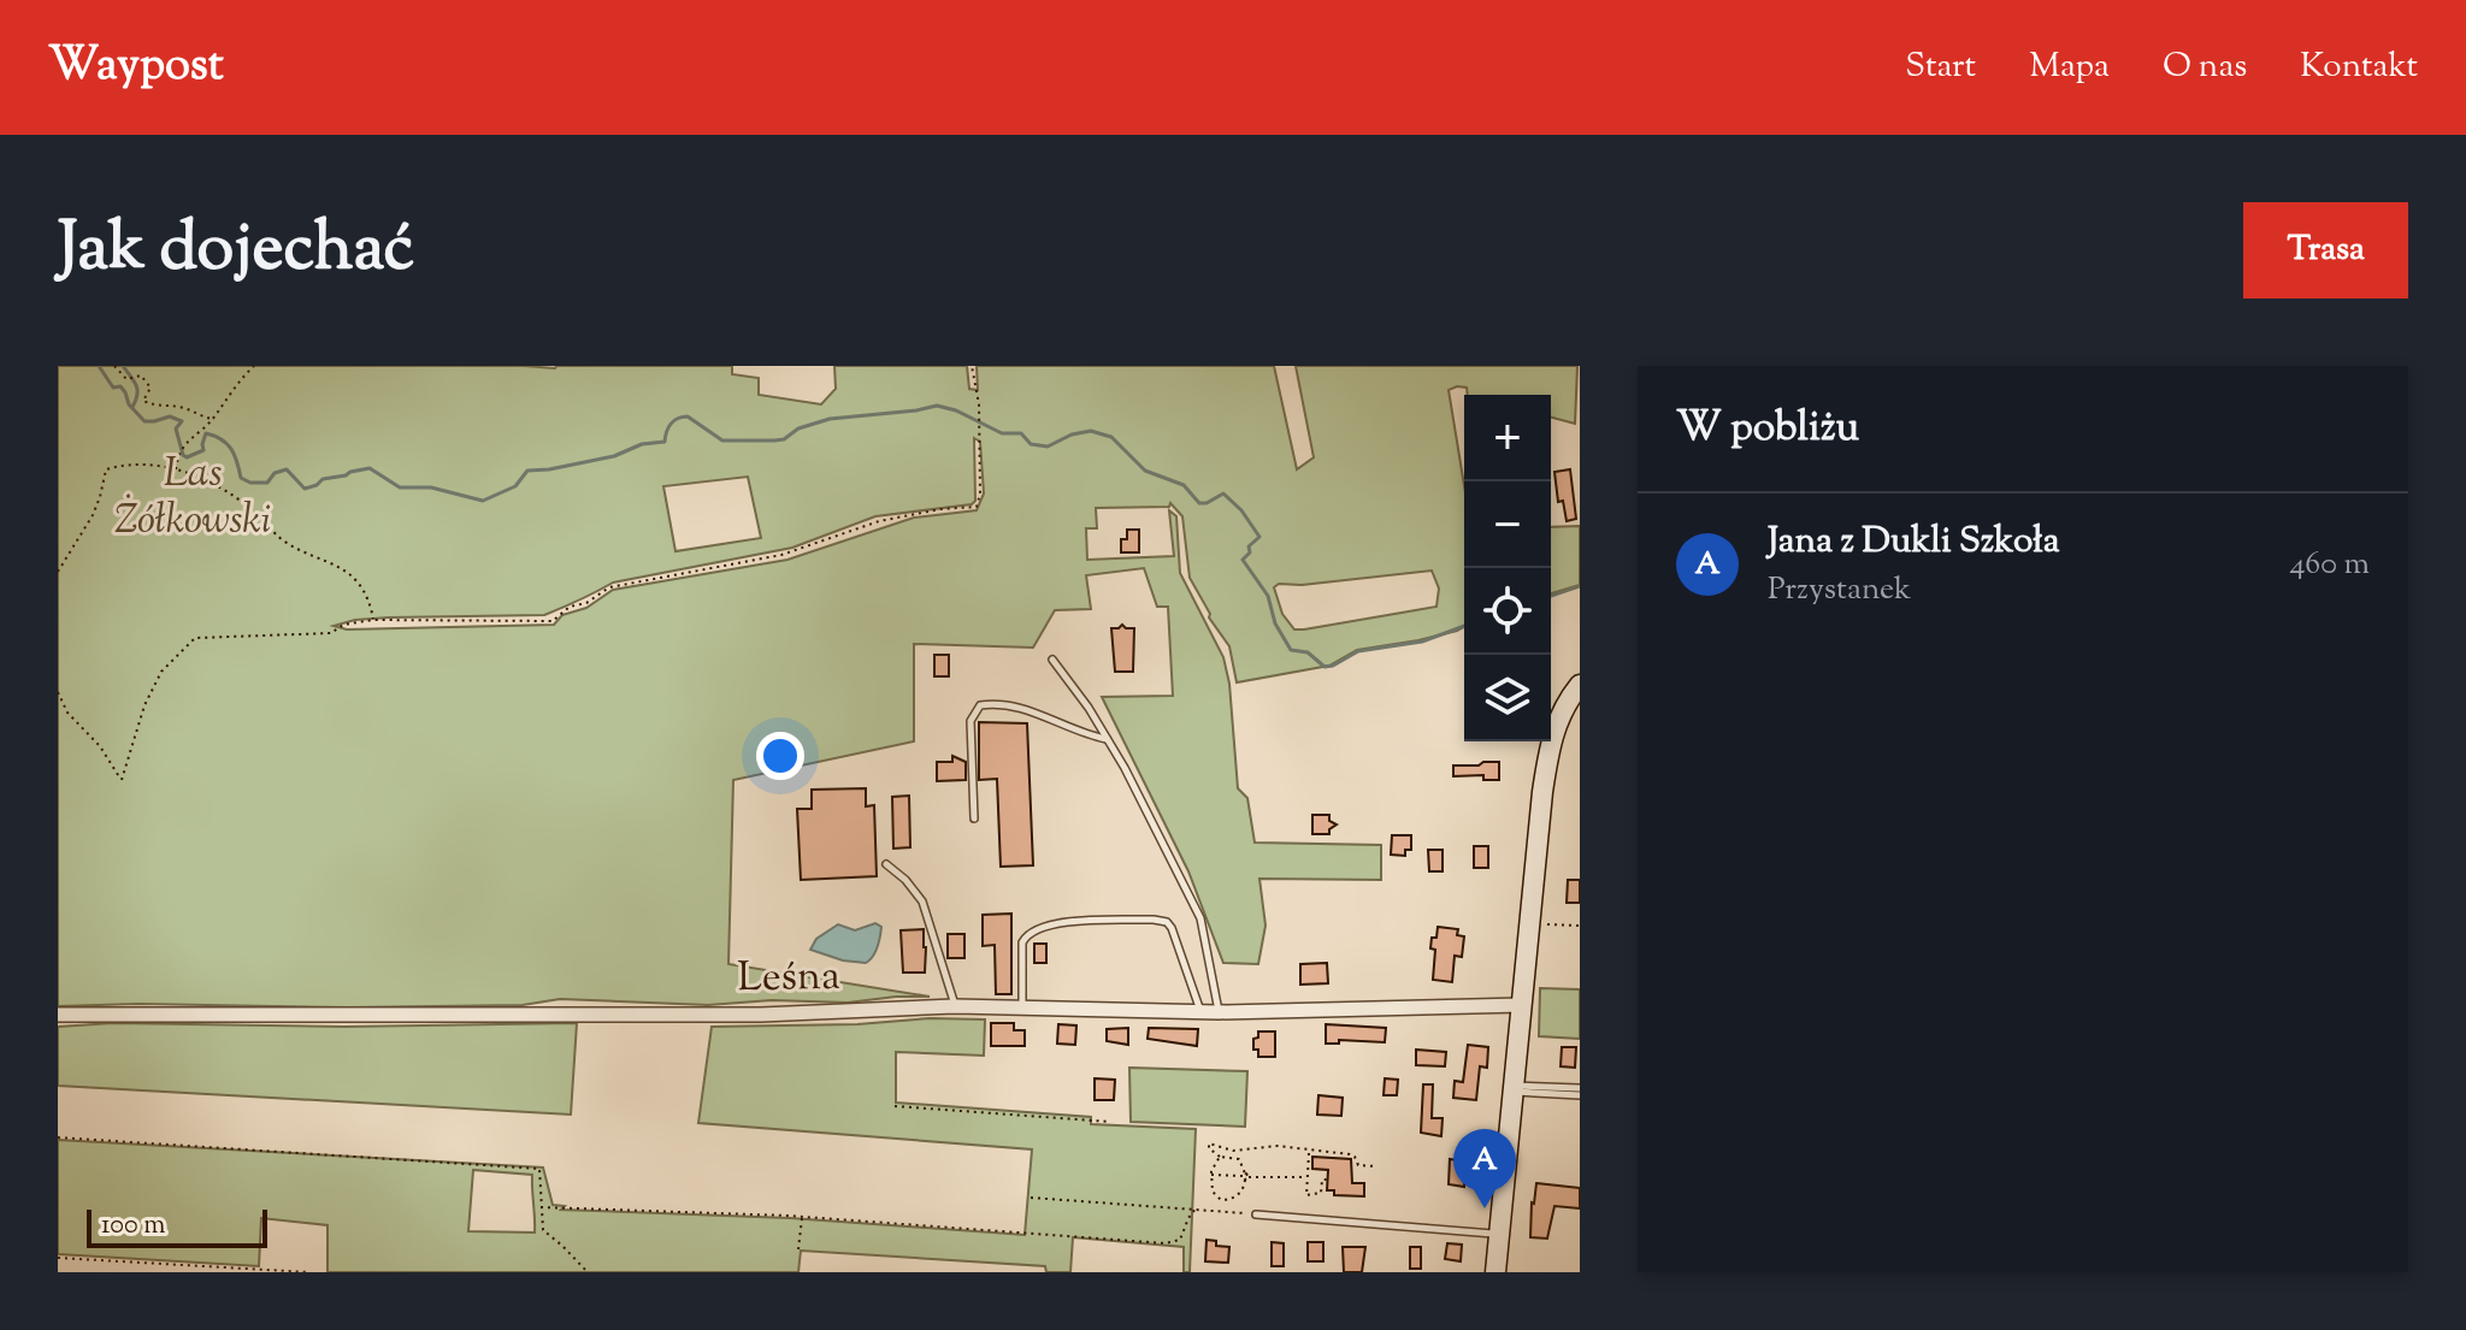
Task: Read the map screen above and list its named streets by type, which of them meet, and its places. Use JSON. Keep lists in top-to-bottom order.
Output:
{
  "streets": {
    "street": ["Leśna"]
  },
  "parks": ["Las Żółkowski"],
  "scale_bar": "100 m",
  "page": {
    "header": "Waypost",
    "nav": [
      "Start",
      "Mapa",
      "O nas",
      "Kontakt"
    ],
    "title": "Jak dojechać",
    "buttons": "Trasa",
    "heading": "W pobliżu",
    "map_buttons": ["+", "−"],
    "list": [
      {
        "mark": "A",
        "name": "Jana z Dukli Szkoła",
        "note": "Przystanek",
        "value": "460 m"
      }
    ],
    "pins": "A",
    "scale": "100 m"
  }
}
